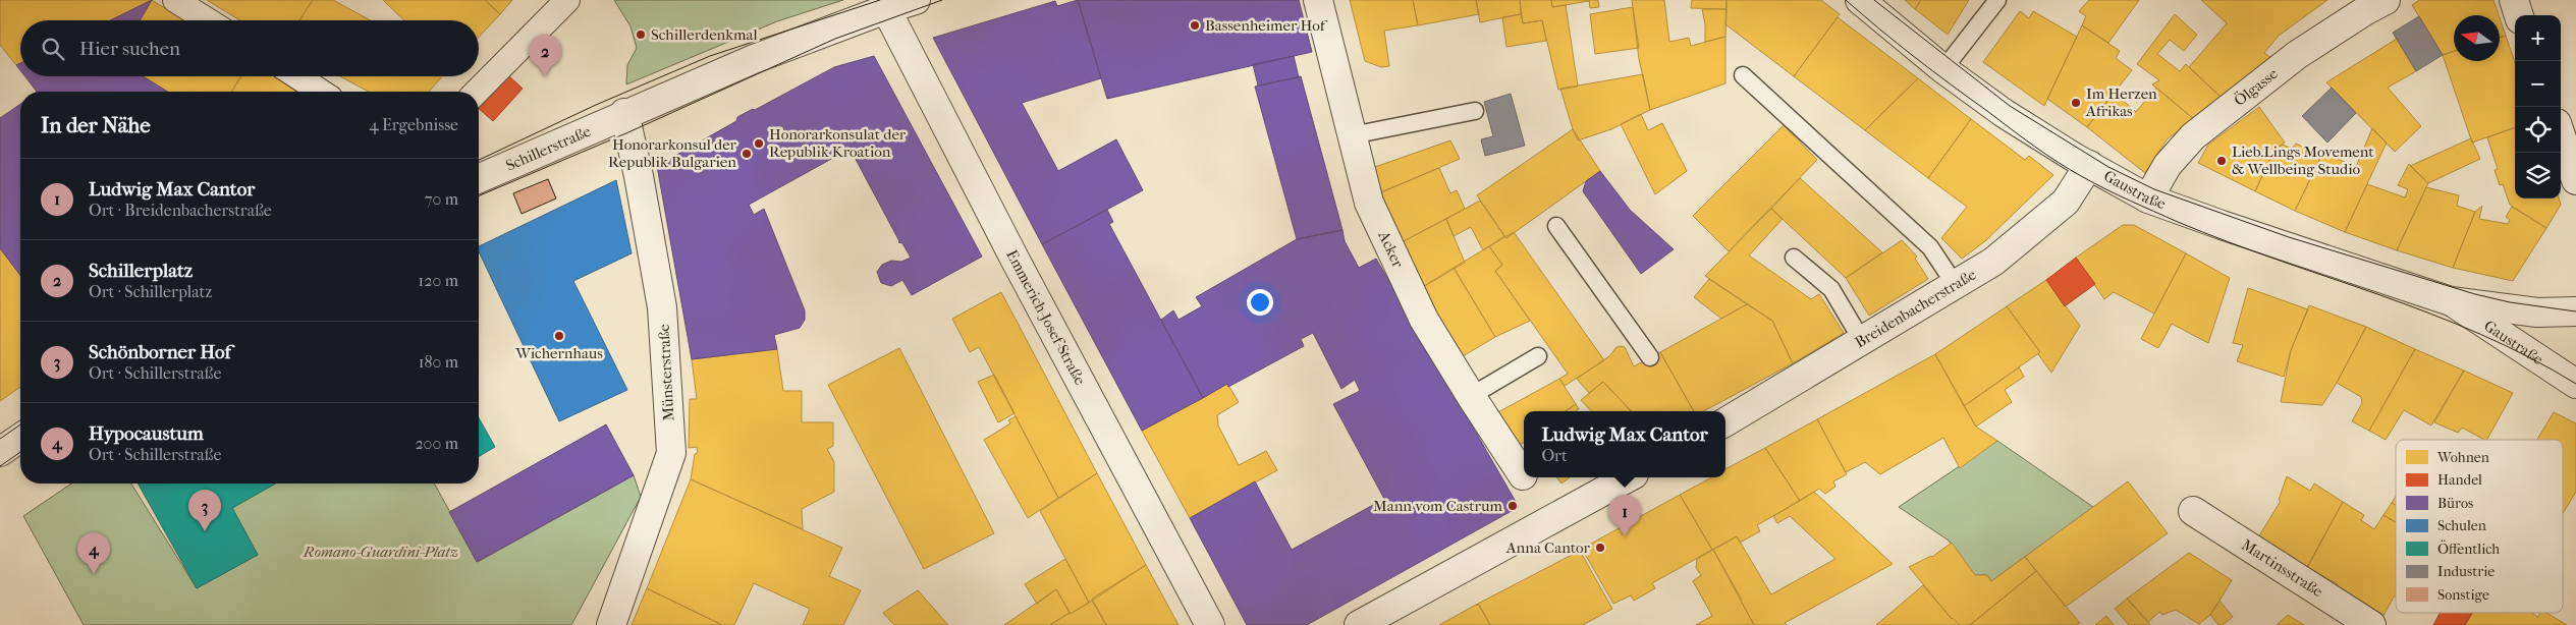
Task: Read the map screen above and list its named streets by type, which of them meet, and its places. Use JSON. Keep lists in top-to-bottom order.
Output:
{
  "streets": {
    "street": [
      "Ölgasse",
      "Schillerstraße",
      "Gaustraße",
      "Acker",
      "Breidenbacherstraße",
      "Emmerich-Josef-Straße",
      "Münsterstraße",
      "Martinsstraße"
    ]
  },
  "crossings": [
    ["Ölgasse", "Gaustraße"],
    ["Schillerstraße", "Emmerich-Josef-Straße"],
    ["Schillerstraße", "Münsterstraße"],
    ["Gaustraße", "Breidenbacherstraße"]
  ],
  "parks": ["Romano-Guardini-Platz"],
  "places": [
    "Bassenheimer Hof",
    "Schillerdenkmal",
    "Im Herzen Afrikas",
    "Honorarkonsulat der Republik Kroation",
    "Honorarkonsul der Republik Bulgarien",
    "Lieb.Lings Movement & Wellbeing Studio",
    "Wichernhaus",
    "Mann vom Castrum",
    "Anna Cantor"
  ],
  "legend": [
    "Wohnen",
    "Handel",
    "Büros",
    "Schulen",
    "Öffentlich",
    "Industrie",
    "Sonstige"
  ],
  "north": "left",
  "page": {
    "map_buttons": ["+", "−"],
    "search": "Hier suchen",
    "pins": [
      "2",
      "3",
      "1",
      "4"
    ],
    "heading": ["In der Nähe", "4 Ergebnisse"],
    "list": [
      {
        "mark": "1",
        "name": "Ludwig Max Cantor",
        "note": "Ort · Breidenbacherstraße",
        "value": "70 m"
      },
      {
        "mark": "2",
        "name": "Schillerplatz",
        "note": "Ort · Schillerplatz",
        "value": "120 m"
      },
      {
        "mark": "3",
        "name": "Schönborner Hof",
        "note": "Ort · Schillerstraße",
        "value": "180 m"
      },
      {
        "mark": "4",
        "name": "Hypocaustum",
        "note": "Ort · Schillerstraße",
        "value": "200 m"
      }
    ],
    "popup": ["Ludwig Max Cantor", "Ort"]
  }
}
